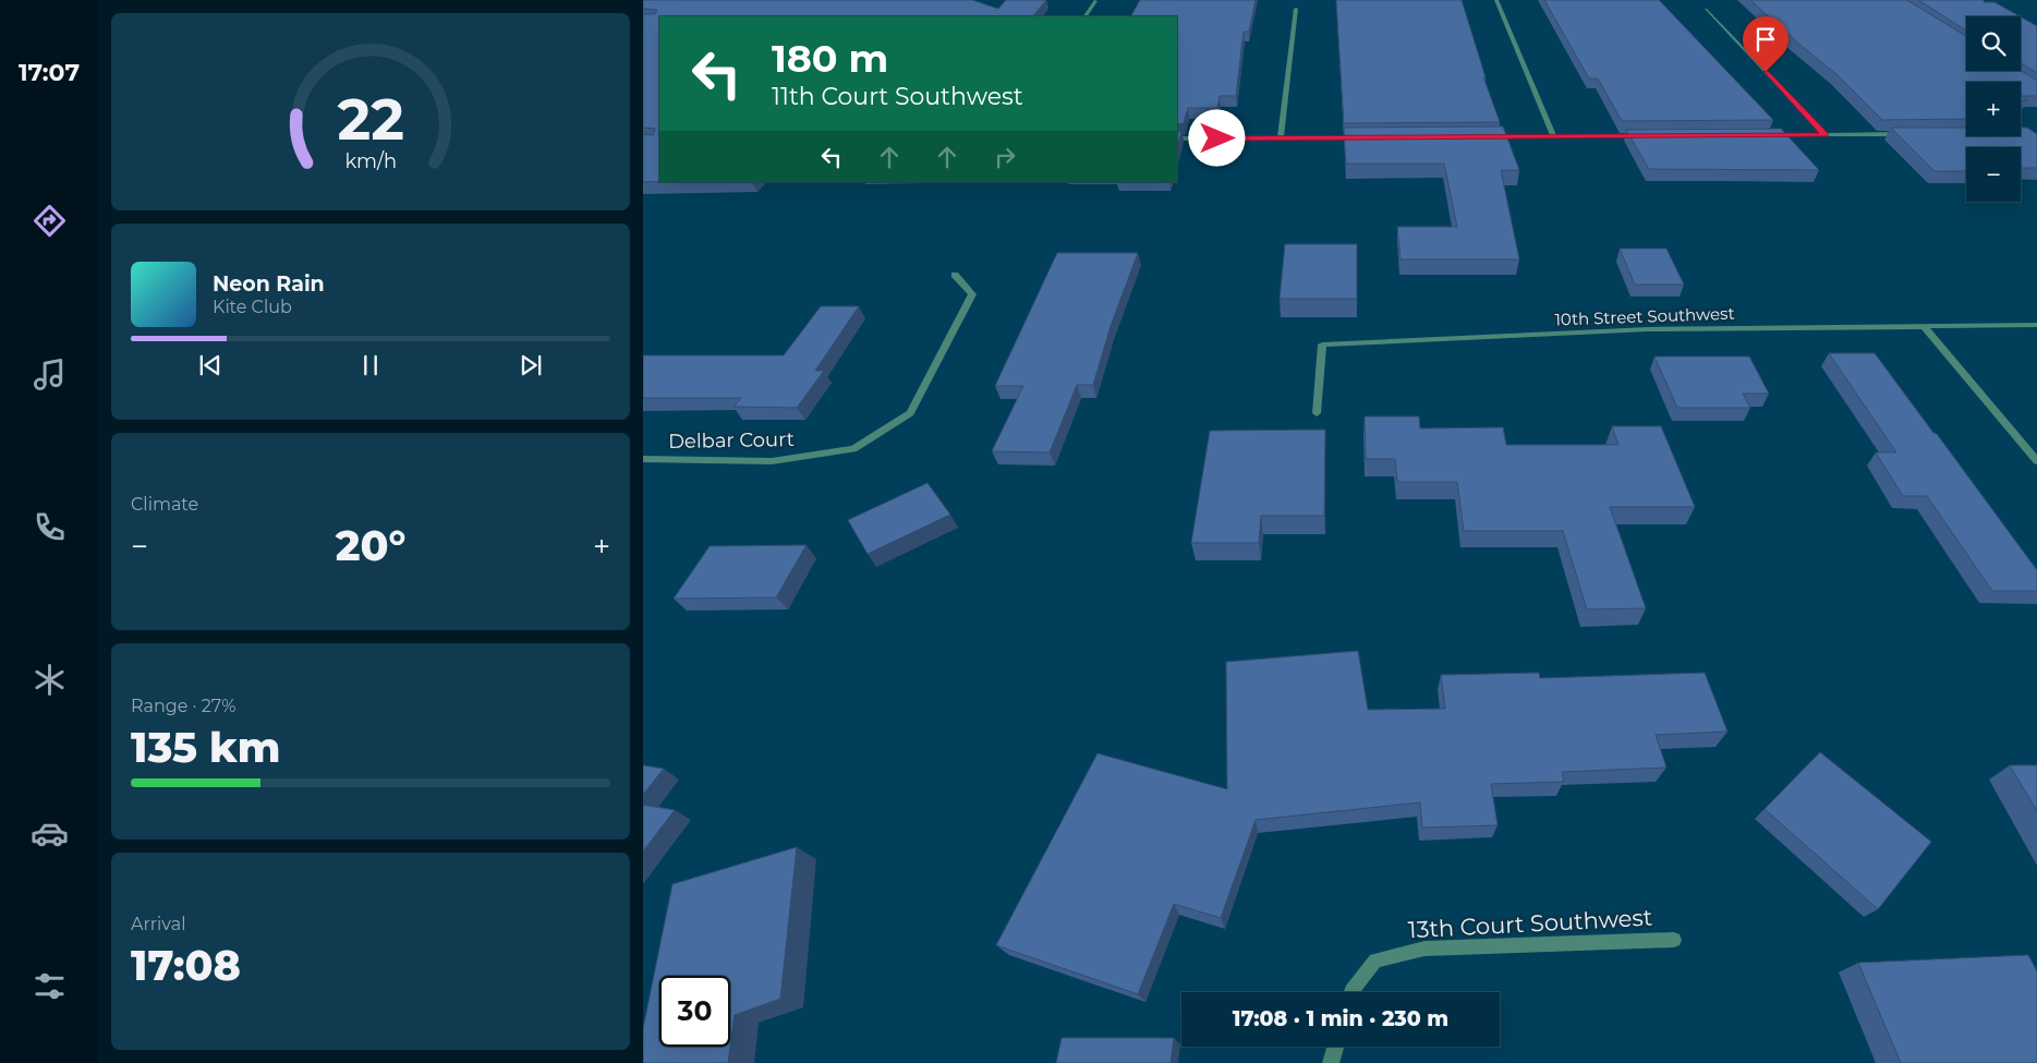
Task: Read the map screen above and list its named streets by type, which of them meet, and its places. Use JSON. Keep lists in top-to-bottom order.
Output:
{
  "streets": {
    "street": ["10th Street Southwest", "Delbar Court", "13th Court Southwest"]
  },
  "page": {
    "tabs": "17:07",
    "map_buttons": ["+", "−"],
    "turn": ["180 m", "11th Court Southwest"],
    "song": ["Neon Rain", "Kite Club"],
    "tile": [
      "Climate",
      ["Range · 27%", "135 km"],
      ["Arrival", "17:08"]
    ],
    "heat": ["−", "20°", "+"],
    "limit": "30",
    "trip": "17:08 · 1 min · 230 m",
    "gauge": ["22", "km/h"]
  }
}
